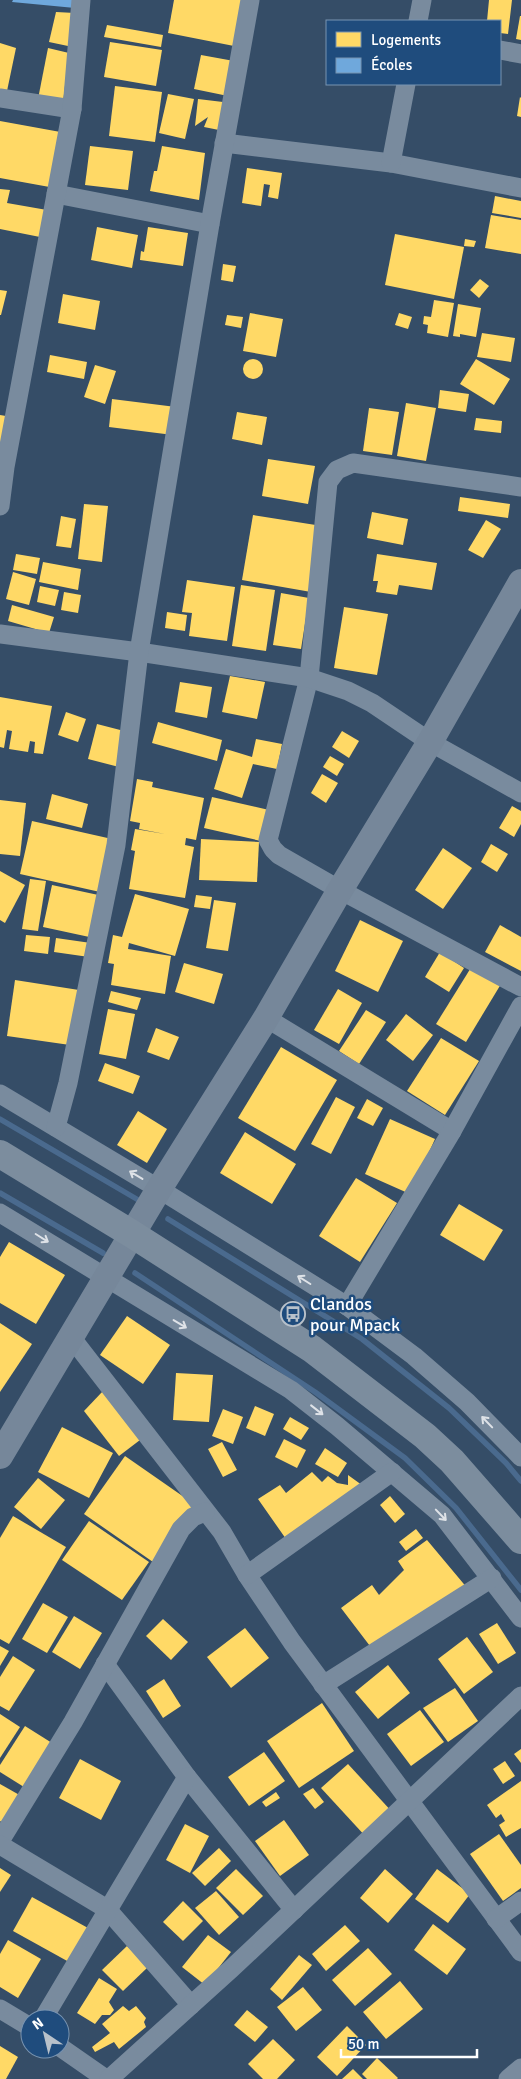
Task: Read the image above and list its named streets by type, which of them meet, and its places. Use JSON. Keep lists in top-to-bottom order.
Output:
{
  "places": {
    "bus stop": ["Clandos pour Mpack"]
  },
  "legend": ["Logements", "Écoles"],
  "scale_bar": "50 m",
  "north": "top left"
}
